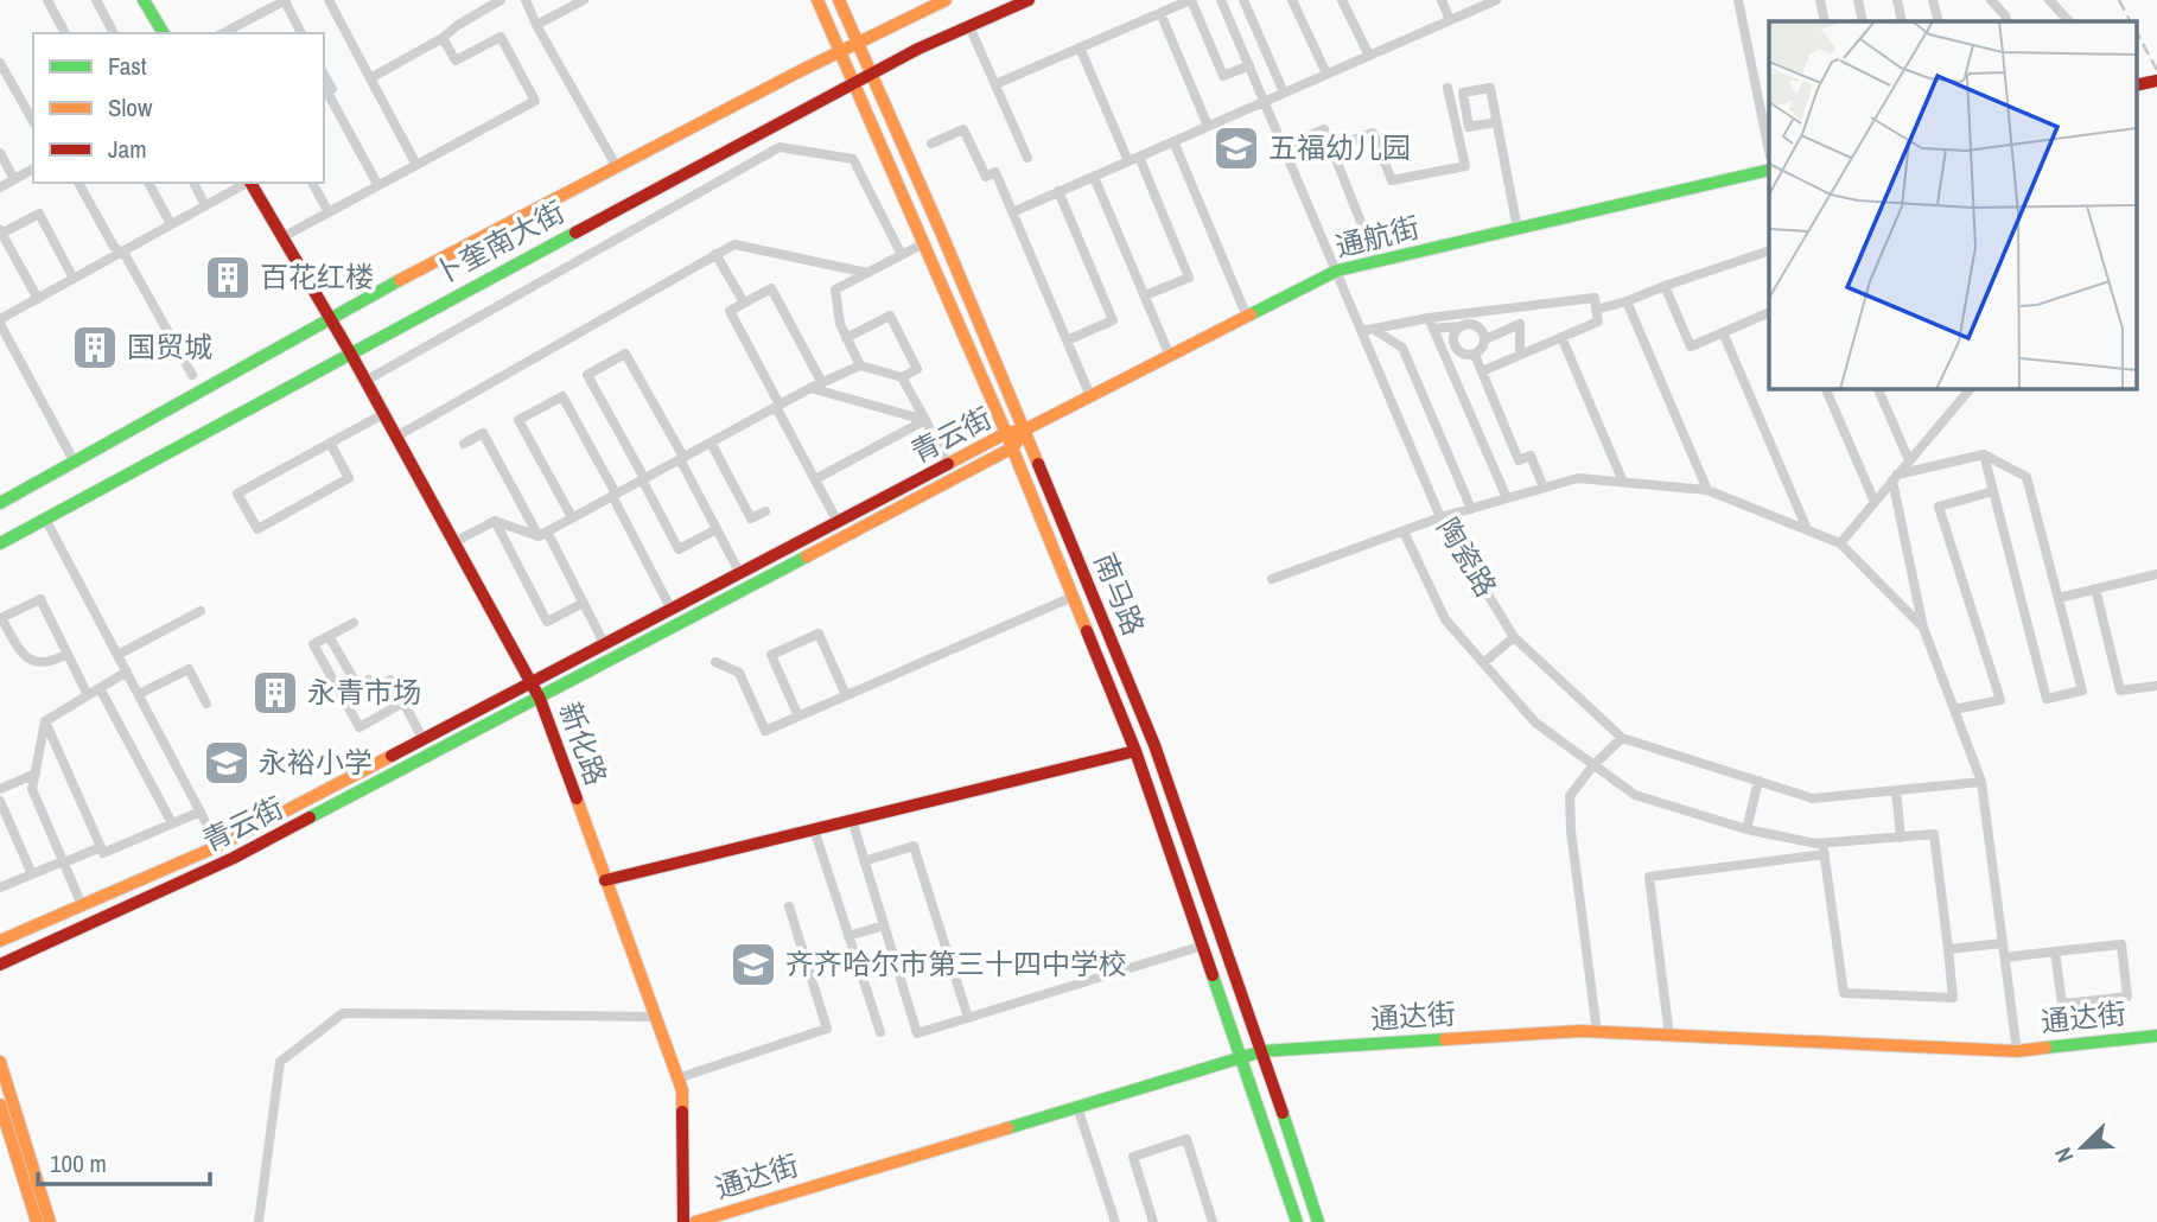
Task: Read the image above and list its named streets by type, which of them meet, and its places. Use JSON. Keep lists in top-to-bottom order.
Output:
{
  "streets": {
    "main road": [
      "通航街",
      "卜奎南大街",
      "青云街",
      "南马路",
      "新化路",
      "通达街"
    ],
    "street": ["陶瓷路"]
  },
  "crossings": [
    ["通航街", "青云街"],
    ["通航街", "陶瓷路"],
    ["通航街", "南马路"],
    ["卜奎南大街", "南马路"],
    ["卜奎南大街", "新化路"],
    ["青云街", "南马路"],
    ["青云街", "新化路"],
    ["南马路", "通达街"]
  ],
  "places": {
    "school or university": ["五福幼儿园", "永裕小学", "齐齐哈尔市第三十四中学校"],
    "building": ["百花红楼", "国贸城", "永青市场"]
  },
  "legend": ["Fast", "Slow", "Jam"],
  "scale_bar": "100 m",
  "north": "bottom left"
}
